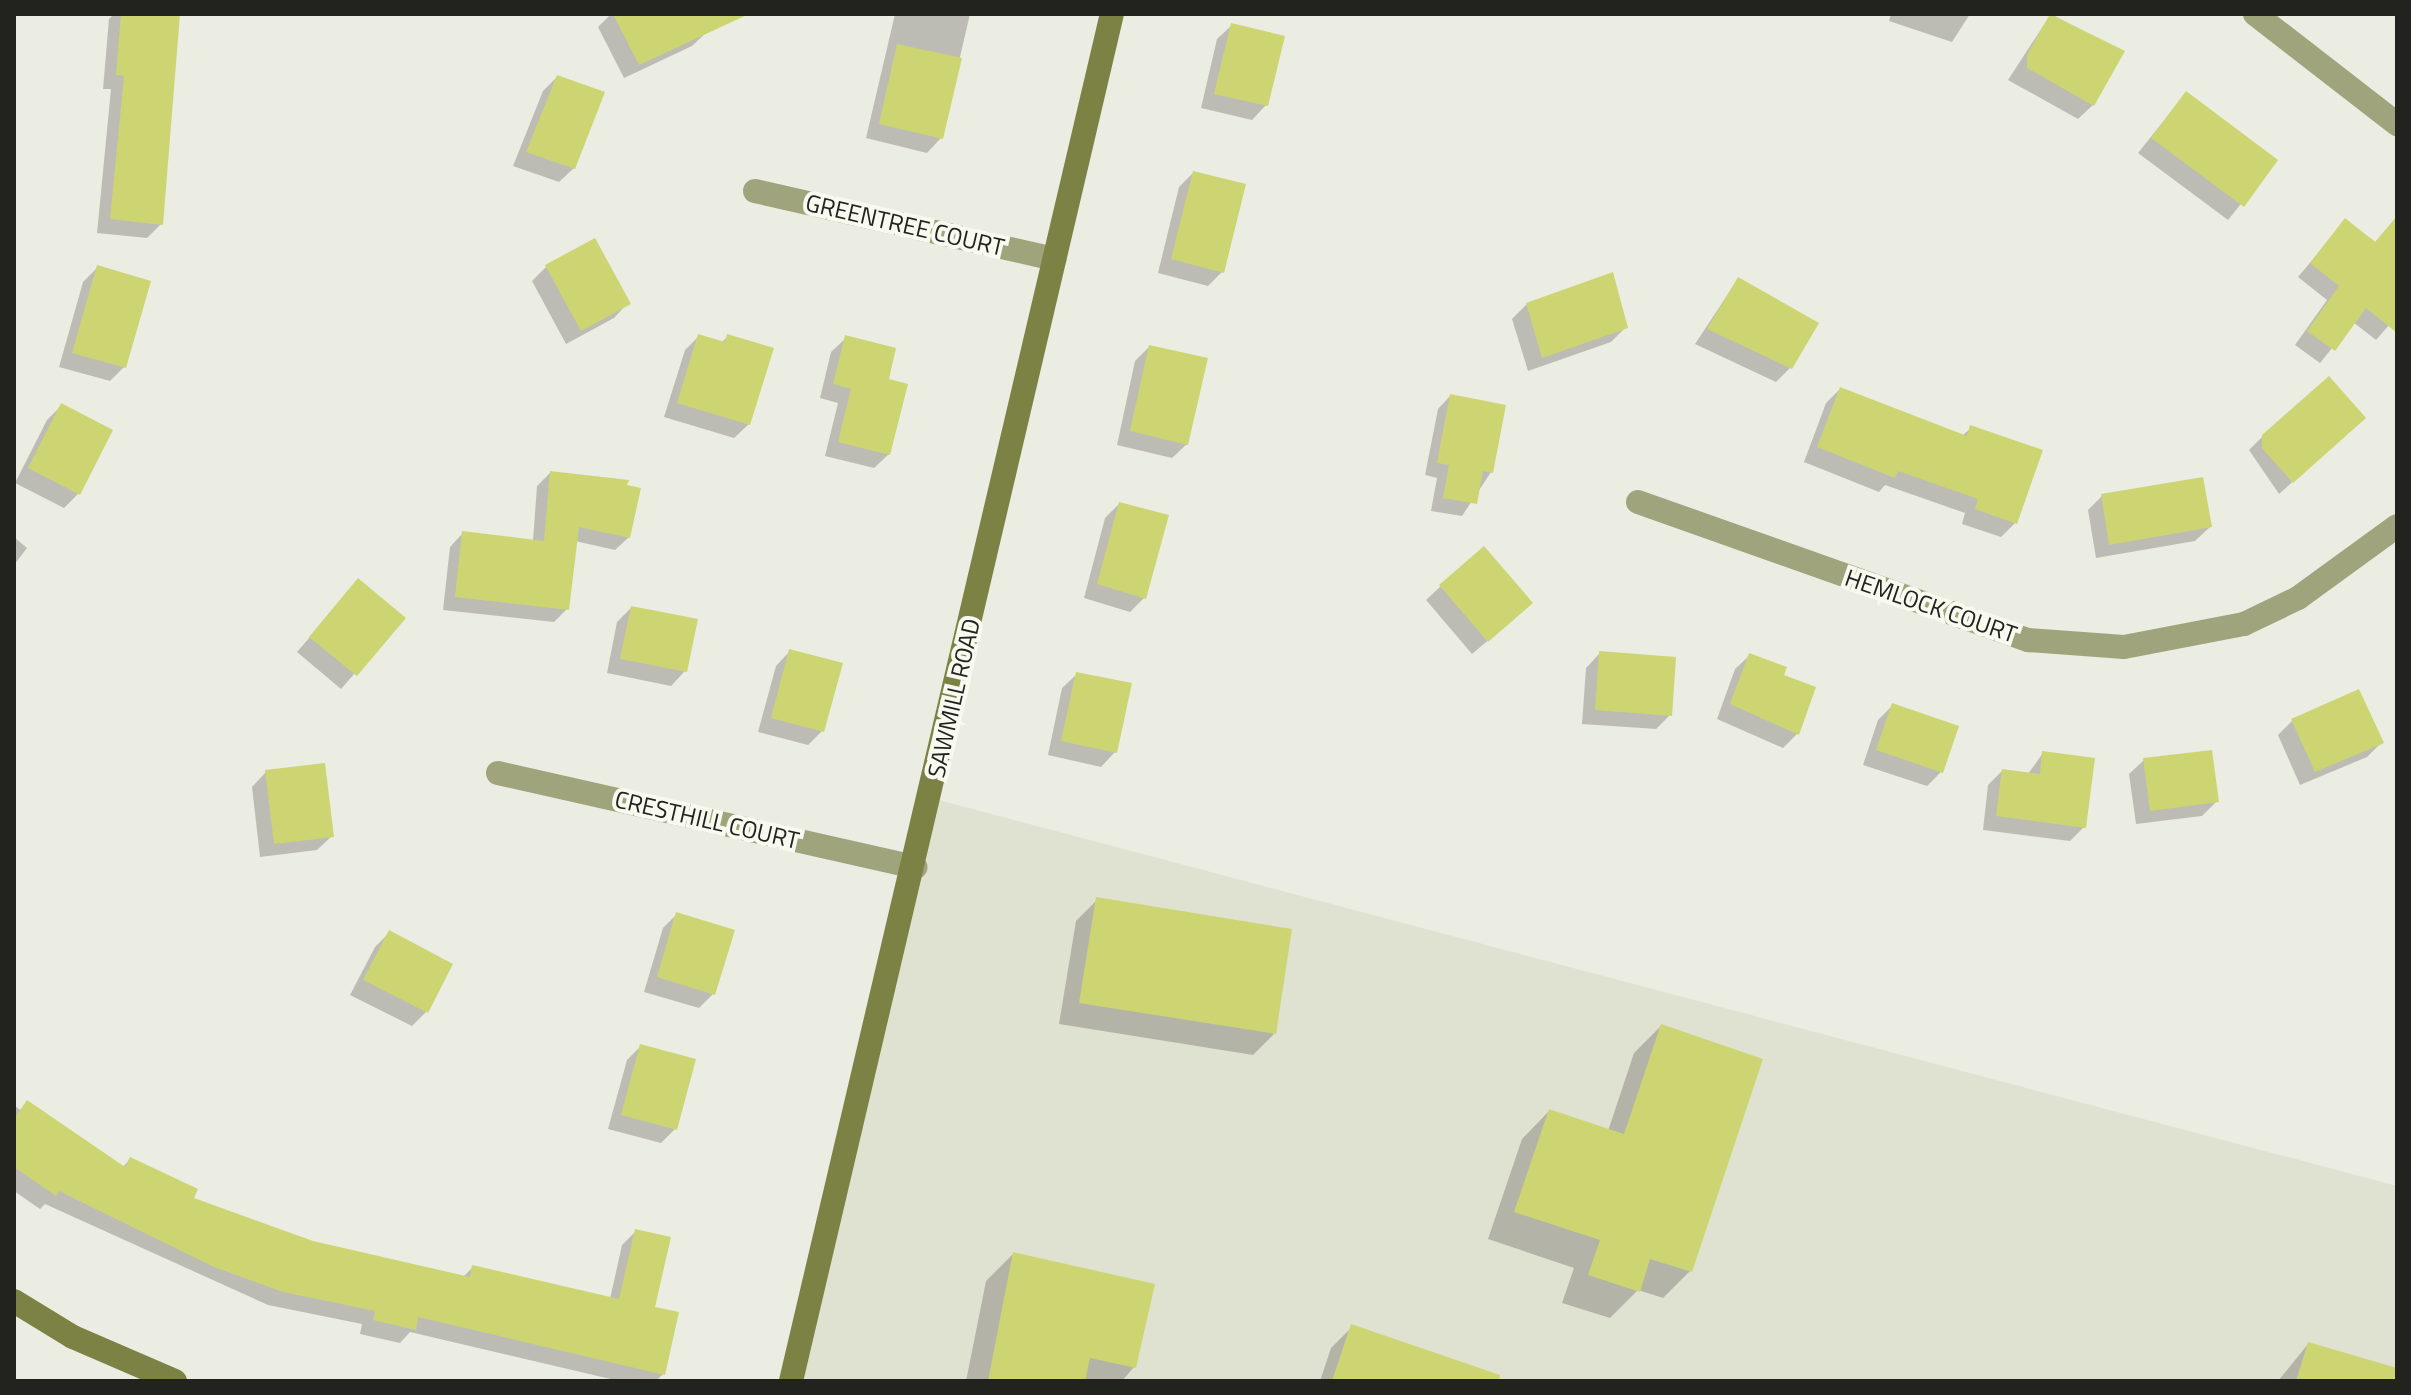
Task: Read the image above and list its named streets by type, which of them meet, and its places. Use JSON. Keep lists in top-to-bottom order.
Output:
{
  "streets": {
    "street": [
      "GREENTREE COURT",
      "HEMLOCK COURT",
      "SAWMILL ROAD",
      "CRESTHILL COURT"
    ]
  },
  "crossings": [
    ["GREENTREE COURT", "SAWMILL ROAD"],
    ["SAWMILL ROAD", "CRESTHILL COURT"]
  ]
}
